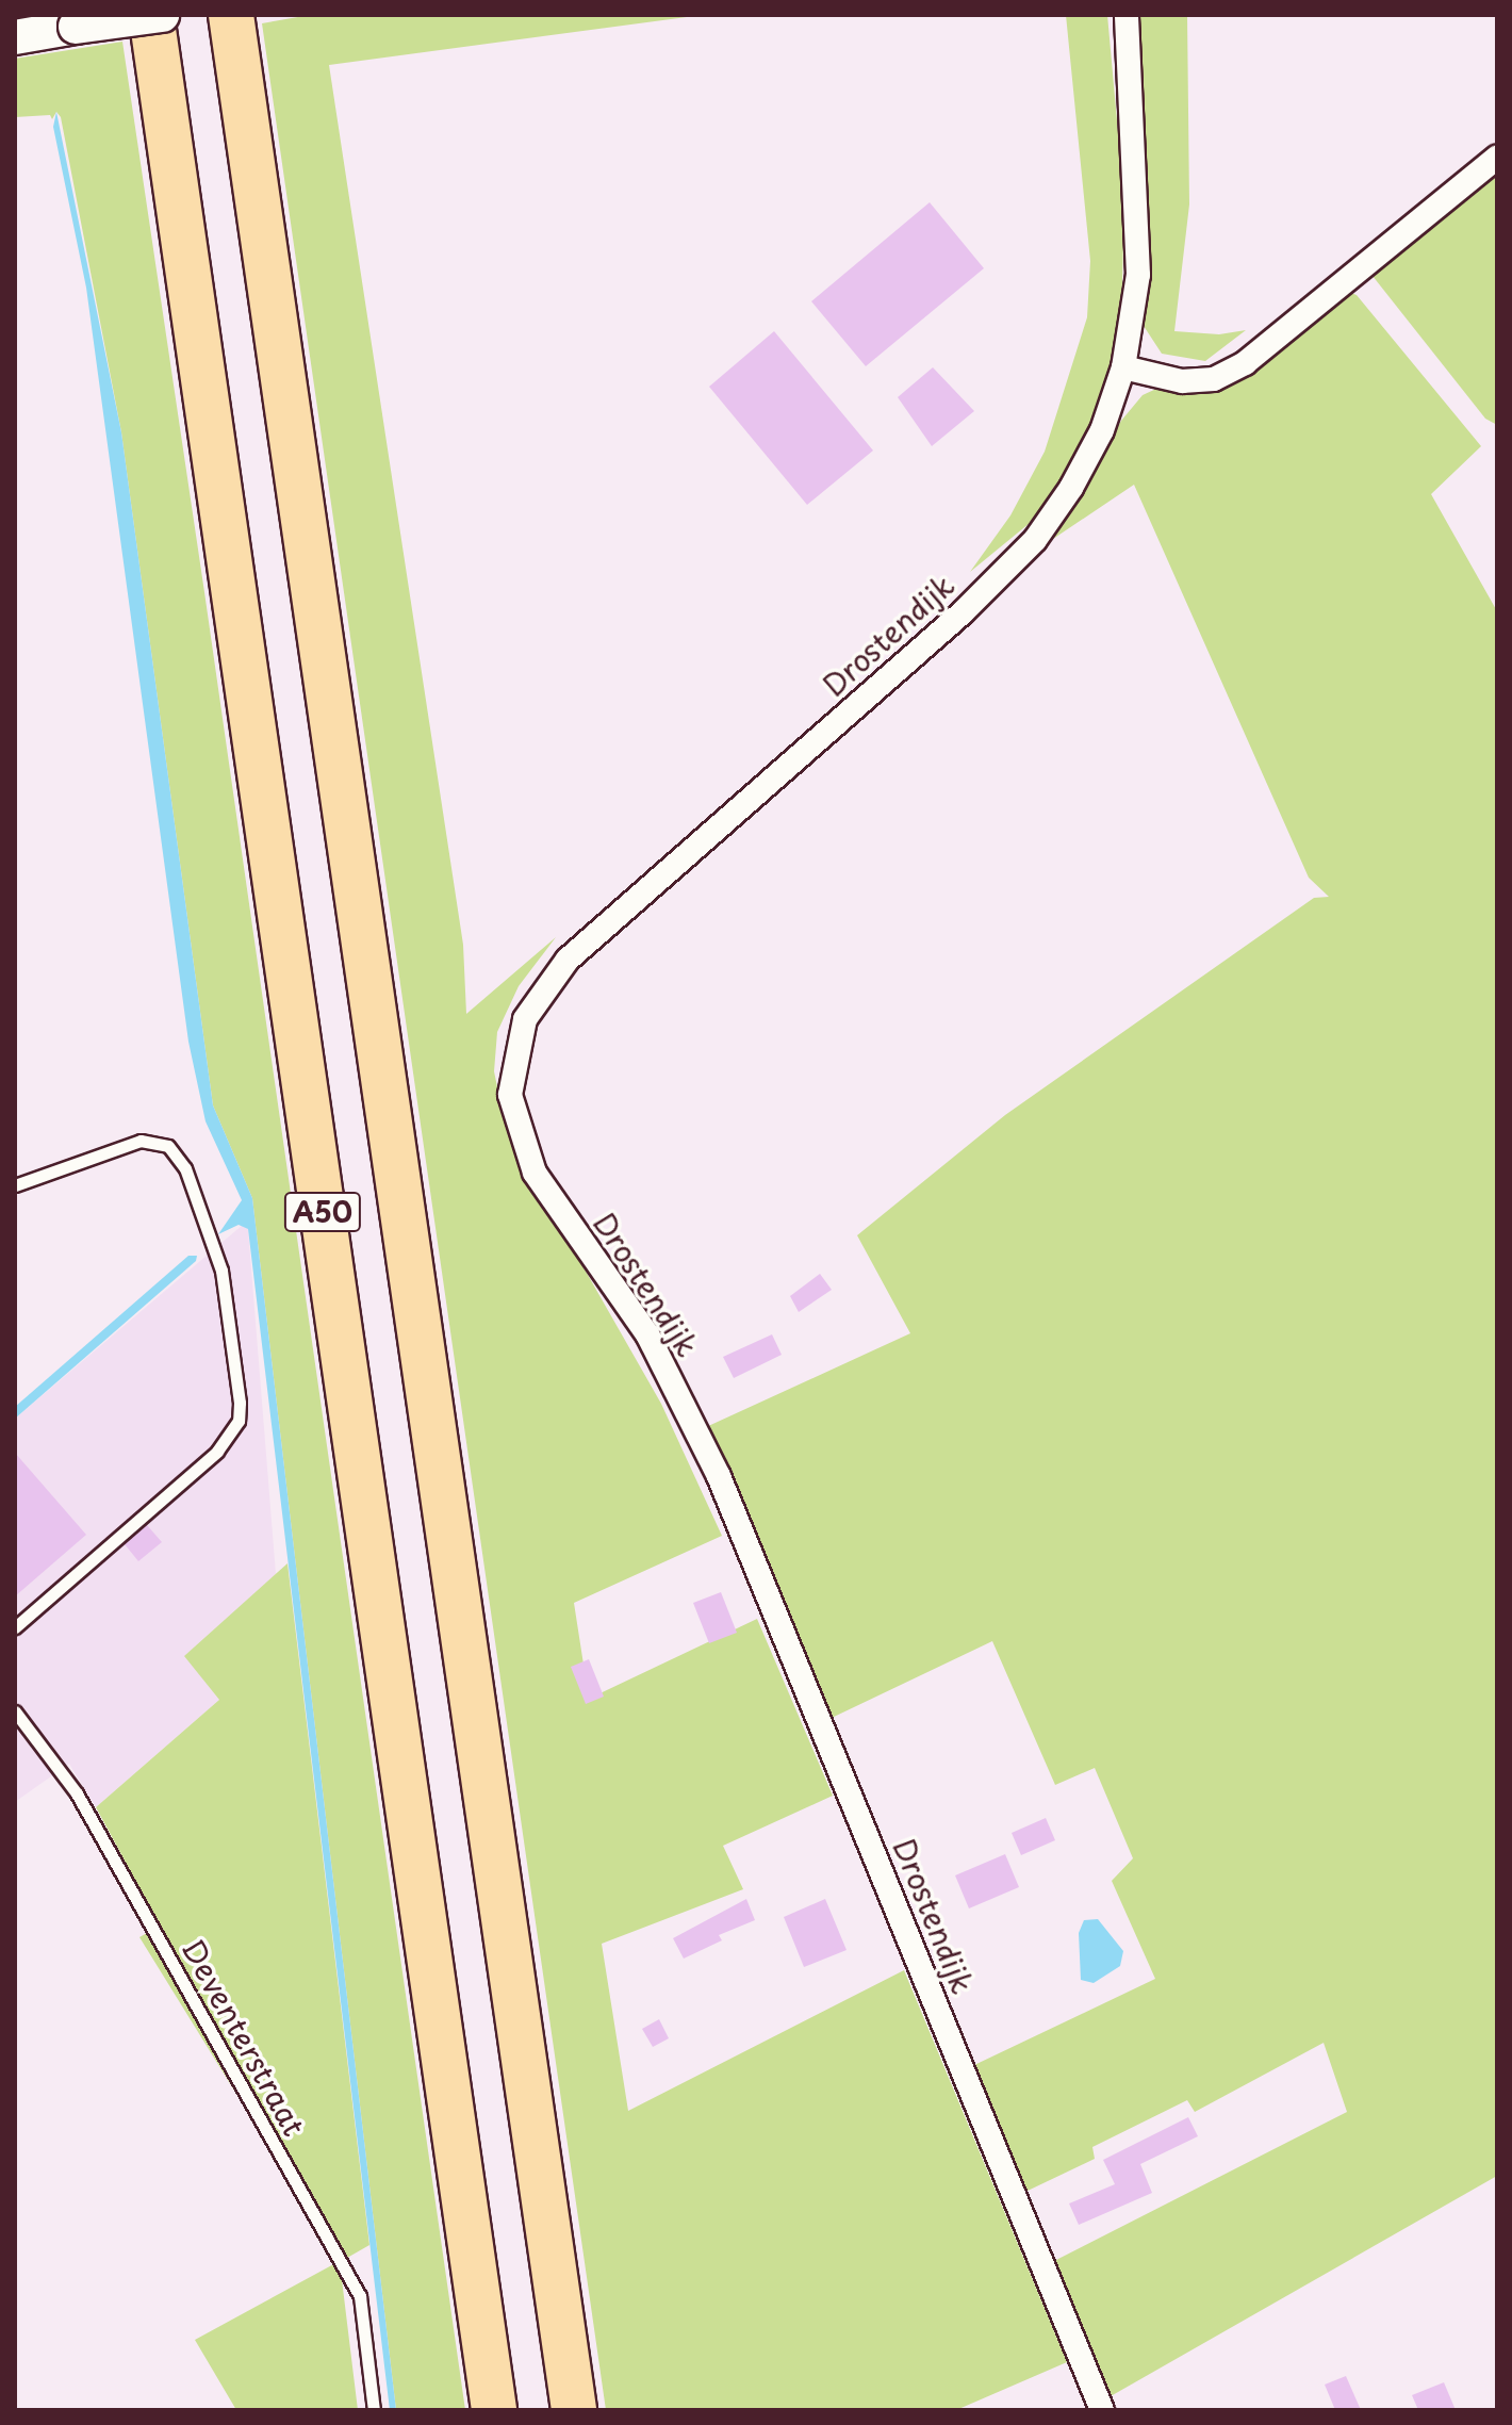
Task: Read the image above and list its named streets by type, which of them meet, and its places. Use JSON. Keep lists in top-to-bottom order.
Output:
{
  "streets": {
    "highway": ["A50"],
    "street": ["Drostendijk"],
    "lane": ["Deventerstraat"]
  }
}
